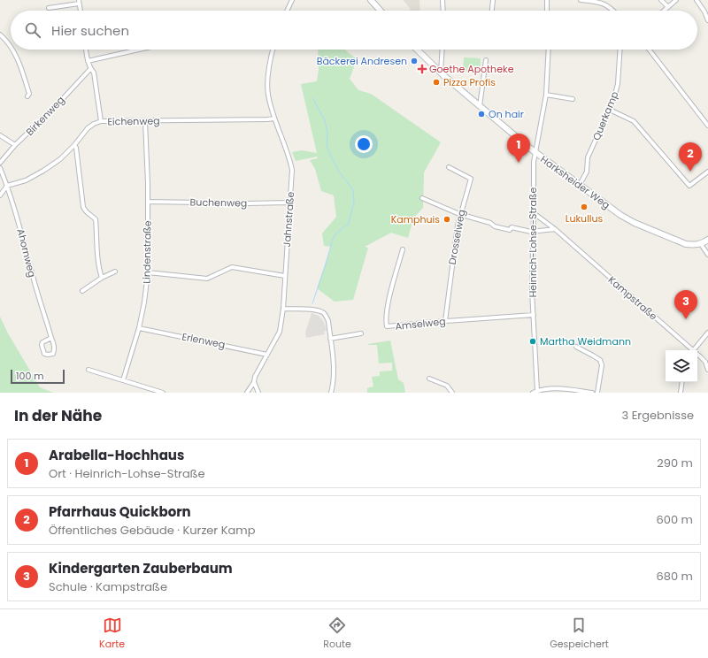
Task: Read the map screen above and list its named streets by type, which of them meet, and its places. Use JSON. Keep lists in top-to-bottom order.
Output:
{
  "streets": {
    "main road": ["Harksheider Weg"],
    "street": [
      "Birkenweg",
      "Querkamp",
      "Eichenweg",
      "Buchenweg",
      "Jahnstraße",
      "Drosselweg",
      "Heinrich-Lohse-Straße",
      "Lindenstraße",
      "Ahornweg",
      "Kampstraße",
      "Amselweg",
      "Erlenweg"
    ]
  },
  "crossings": [
    ["Querkamp", "Harksheider Weg"],
    ["Eichenweg", "Jahnstraße"],
    ["Eichenweg", "Lindenstraße"],
    ["Eichenweg", "Ahornweg"],
    ["Harksheider Weg", "Heinrich-Lohse-Straße"],
    ["Buchenweg", "Jahnstraße"],
    ["Buchenweg", "Lindenstraße"],
    ["Jahnstraße", "Erlenweg"],
    ["Drosselweg", "Amselweg"],
    ["Heinrich-Lohse-Straße", "Kampstraße"],
    ["Heinrich-Lohse-Straße", "Amselweg"],
    ["Lindenstraße", "Erlenweg"]
  ],
  "places": {
    "other": [
      "Bäckerei Andresen",
      "Pizza Profis",
      "On hair",
      "Lukullus",
      "Kamphuis",
      "Martha Weidmann"
    ],
    "health": ["Goethe Apotheke"]
  },
  "scale_bar": "100 m",
  "page": {
    "search": "Hier suchen",
    "pins": ["1", "2", "3"],
    "scale": "100 m",
    "heading": ["In der Nähe", "3 Ergebnisse"],
    "list": [
      {
        "mark": "1",
        "name": "Arabella-Hochhaus",
        "note": "Ort · Heinrich-Lohse-Straße",
        "value": "290 m"
      },
      {
        "mark": "2",
        "name": "Pfarrhaus Quickborn",
        "note": "Öffentliches Gebäude · Kurzer Kamp",
        "value": "600 m"
      },
      {
        "mark": "3",
        "name": "Kindergarten Zauberbaum",
        "note": "Schule · Kampstraße",
        "value": "680 m"
      }
    ],
    "nav": ["Karte", "Route", "Gespeichert"]
  }
}
